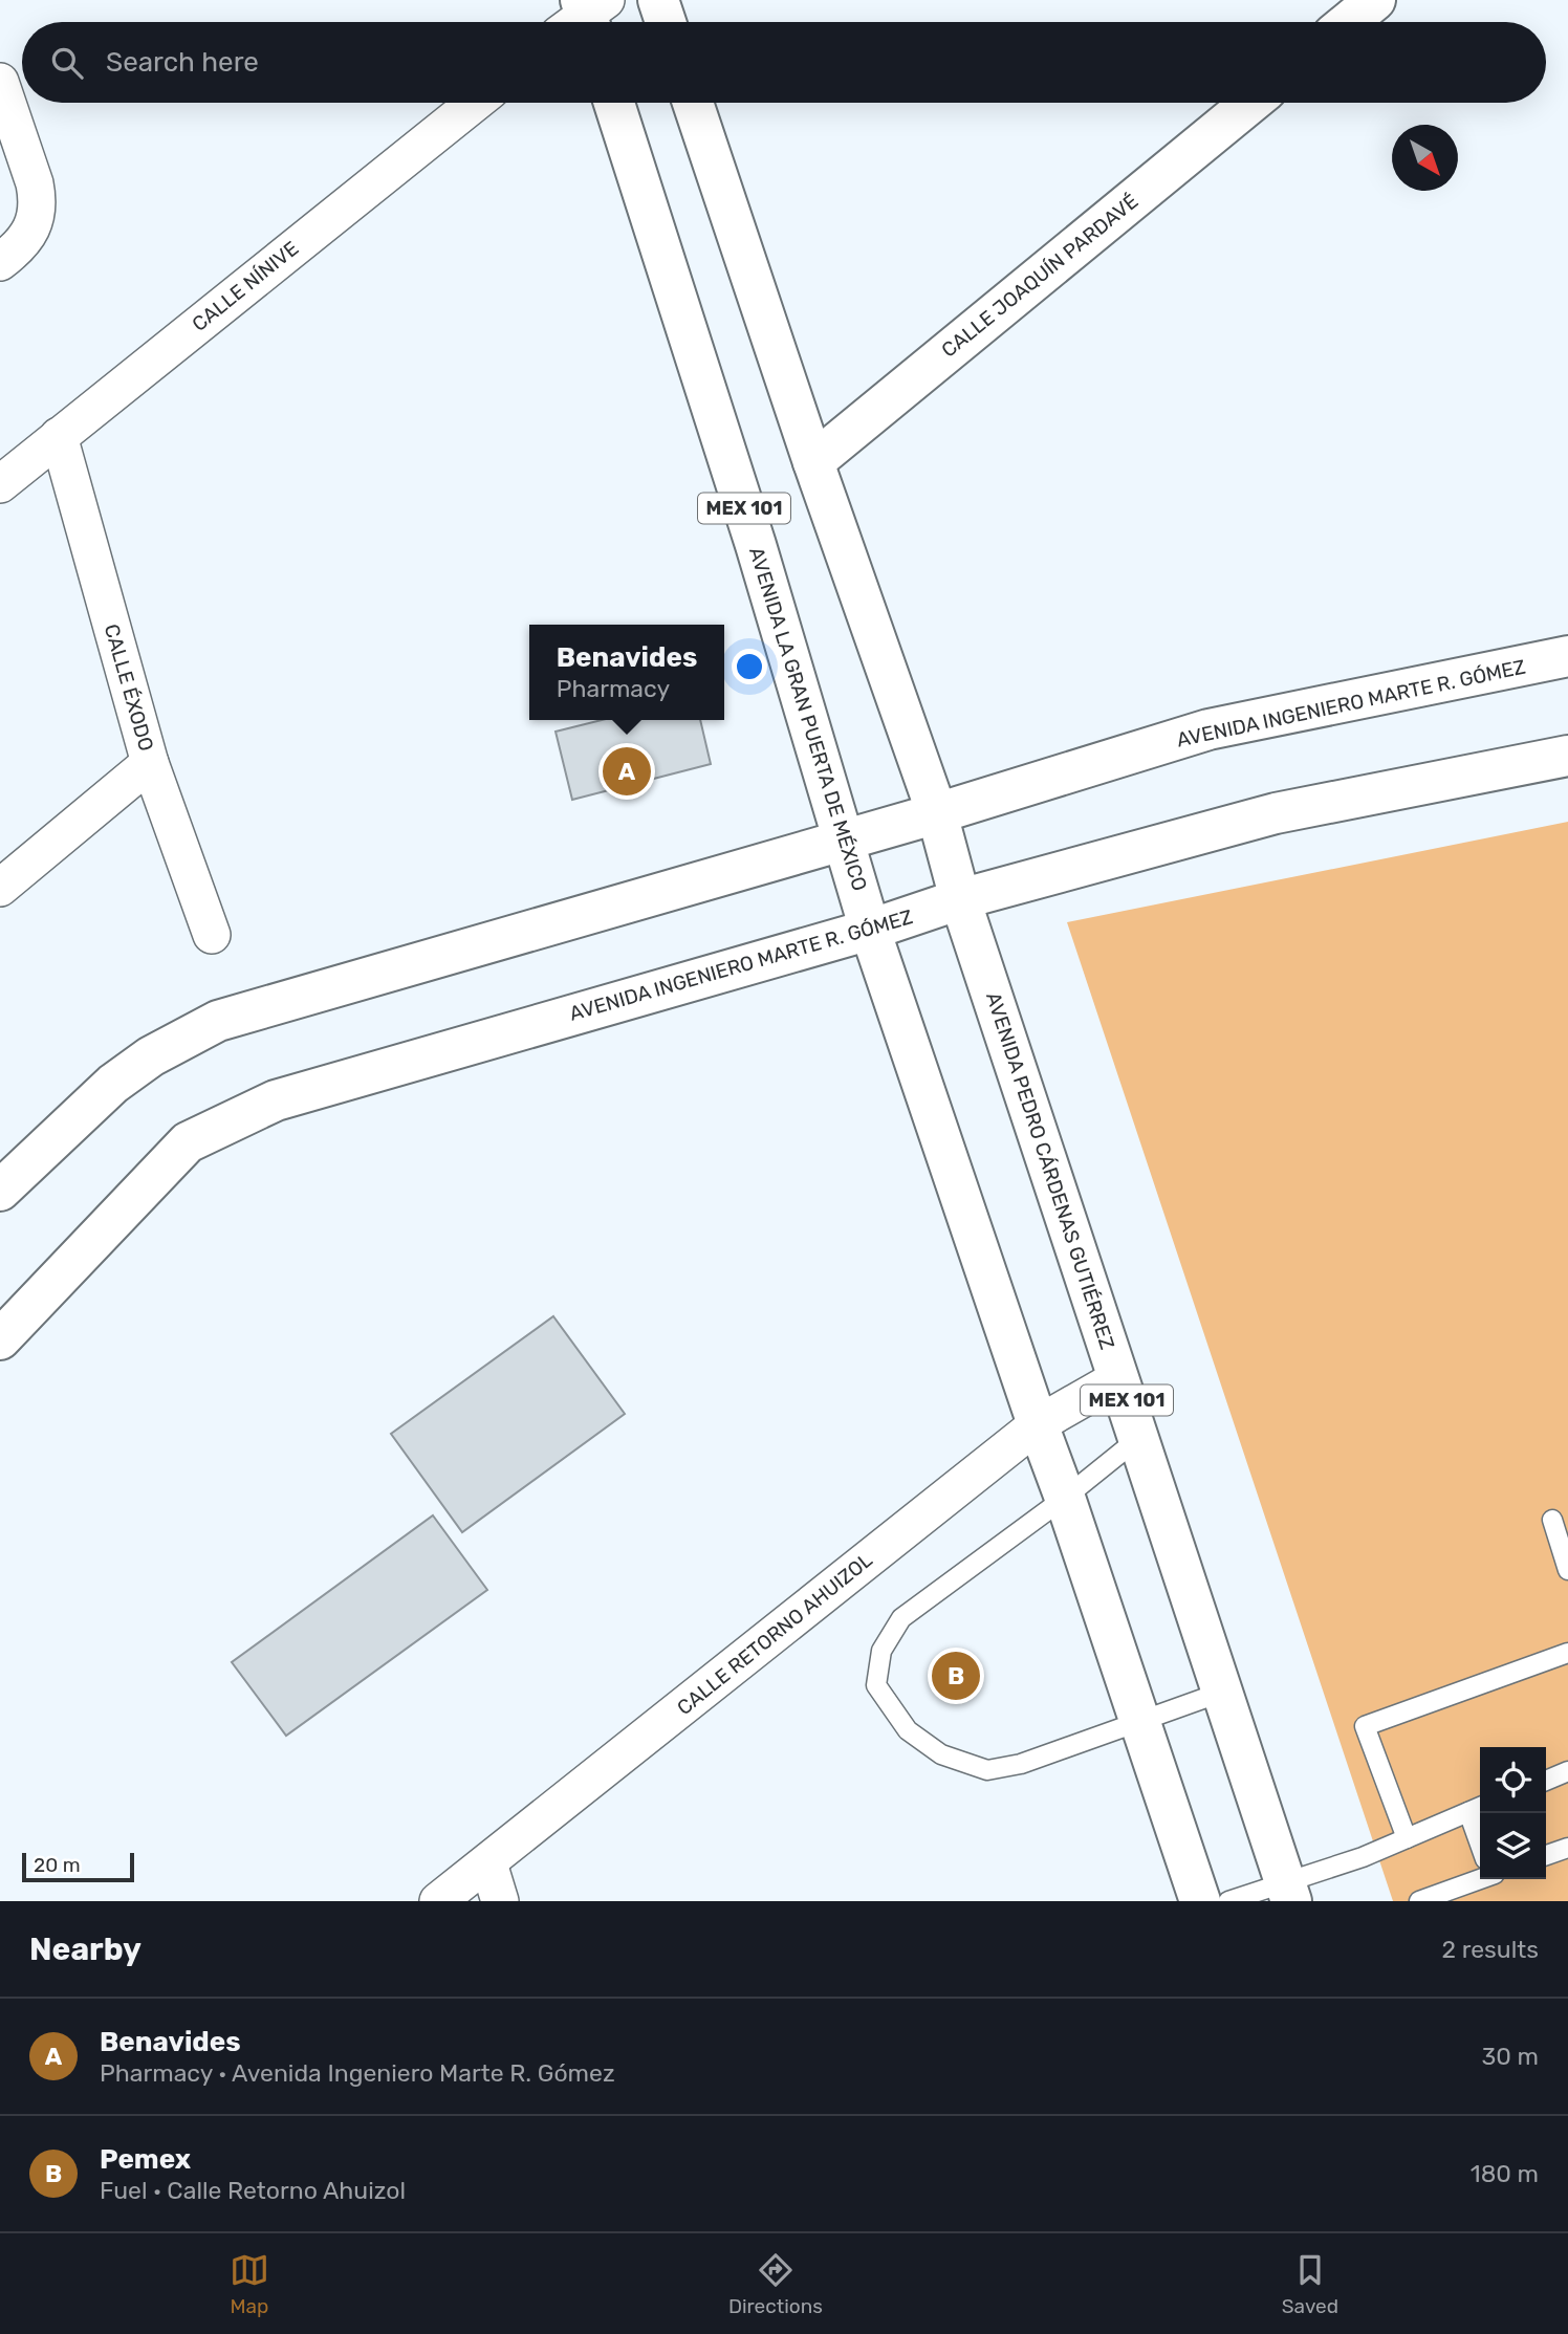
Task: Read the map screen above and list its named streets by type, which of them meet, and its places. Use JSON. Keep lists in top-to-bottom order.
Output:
{
  "streets": {
    "main road": [
      "CALLE JOAQUÍN PARDAVÉ",
      "MEX 101",
      "AVENIDA INGENIERO MARTE R. GÓMEZ",
      "AVENIDA LA GRAN PUERTA DE MÉXICO",
      "AVENIDA PEDRO CÁRDENAS GUTIÉRREZ"
    ],
    "street": ["CALLE NÍNIVE", "CALLE ÉXODO", "CALLE RETORNO AHUIZOL"]
  },
  "crossings": [
    ["CALLE JOAQUÍN PARDAVÉ", "MEX 101"],
    ["CALLE NÍNIVE", "CALLE ÉXODO"],
    ["MEX 101", "AVENIDA INGENIERO MARTE R. GÓMEZ"],
    ["MEX 101", "AVENIDA LA GRAN PUERTA DE MÉXICO"],
    ["MEX 101", "AVENIDA PEDRO CÁRDENAS GUTIÉRREZ"],
    ["MEX 101", "CALLE RETORNO AHUIZOL"],
    ["AVENIDA INGENIERO MARTE R. GÓMEZ", "AVENIDA LA GRAN PUERTA DE MÉXICO"],
    ["AVENIDA INGENIERO MARTE R. GÓMEZ", "AVENIDA PEDRO CÁRDENAS GUTIÉRREZ"],
    ["AVENIDA PEDRO CÁRDENAS GUTIÉRREZ", "CALLE RETORNO AHUIZOL"]
  ],
  "scale_bar": "20 m",
  "north": "bottom right",
  "page": {
    "search": "Search here",
    "popup": ["Benavides", "Pharmacy"],
    "pins": ["A", "B"],
    "scale": "20 m",
    "heading": ["Nearby", "2 results"],
    "list": [
      {
        "mark": "A",
        "name": "Benavides",
        "note": "Pharmacy · Avenida Ingeniero Marte R. Gómez",
        "value": "30 m"
      },
      {
        "mark": "B",
        "name": "Pemex",
        "note": "Fuel · Calle Retorno Ahuizol",
        "value": "180 m"
      }
    ],
    "nav": ["Map", "Directions", "Saved"]
  }
}
